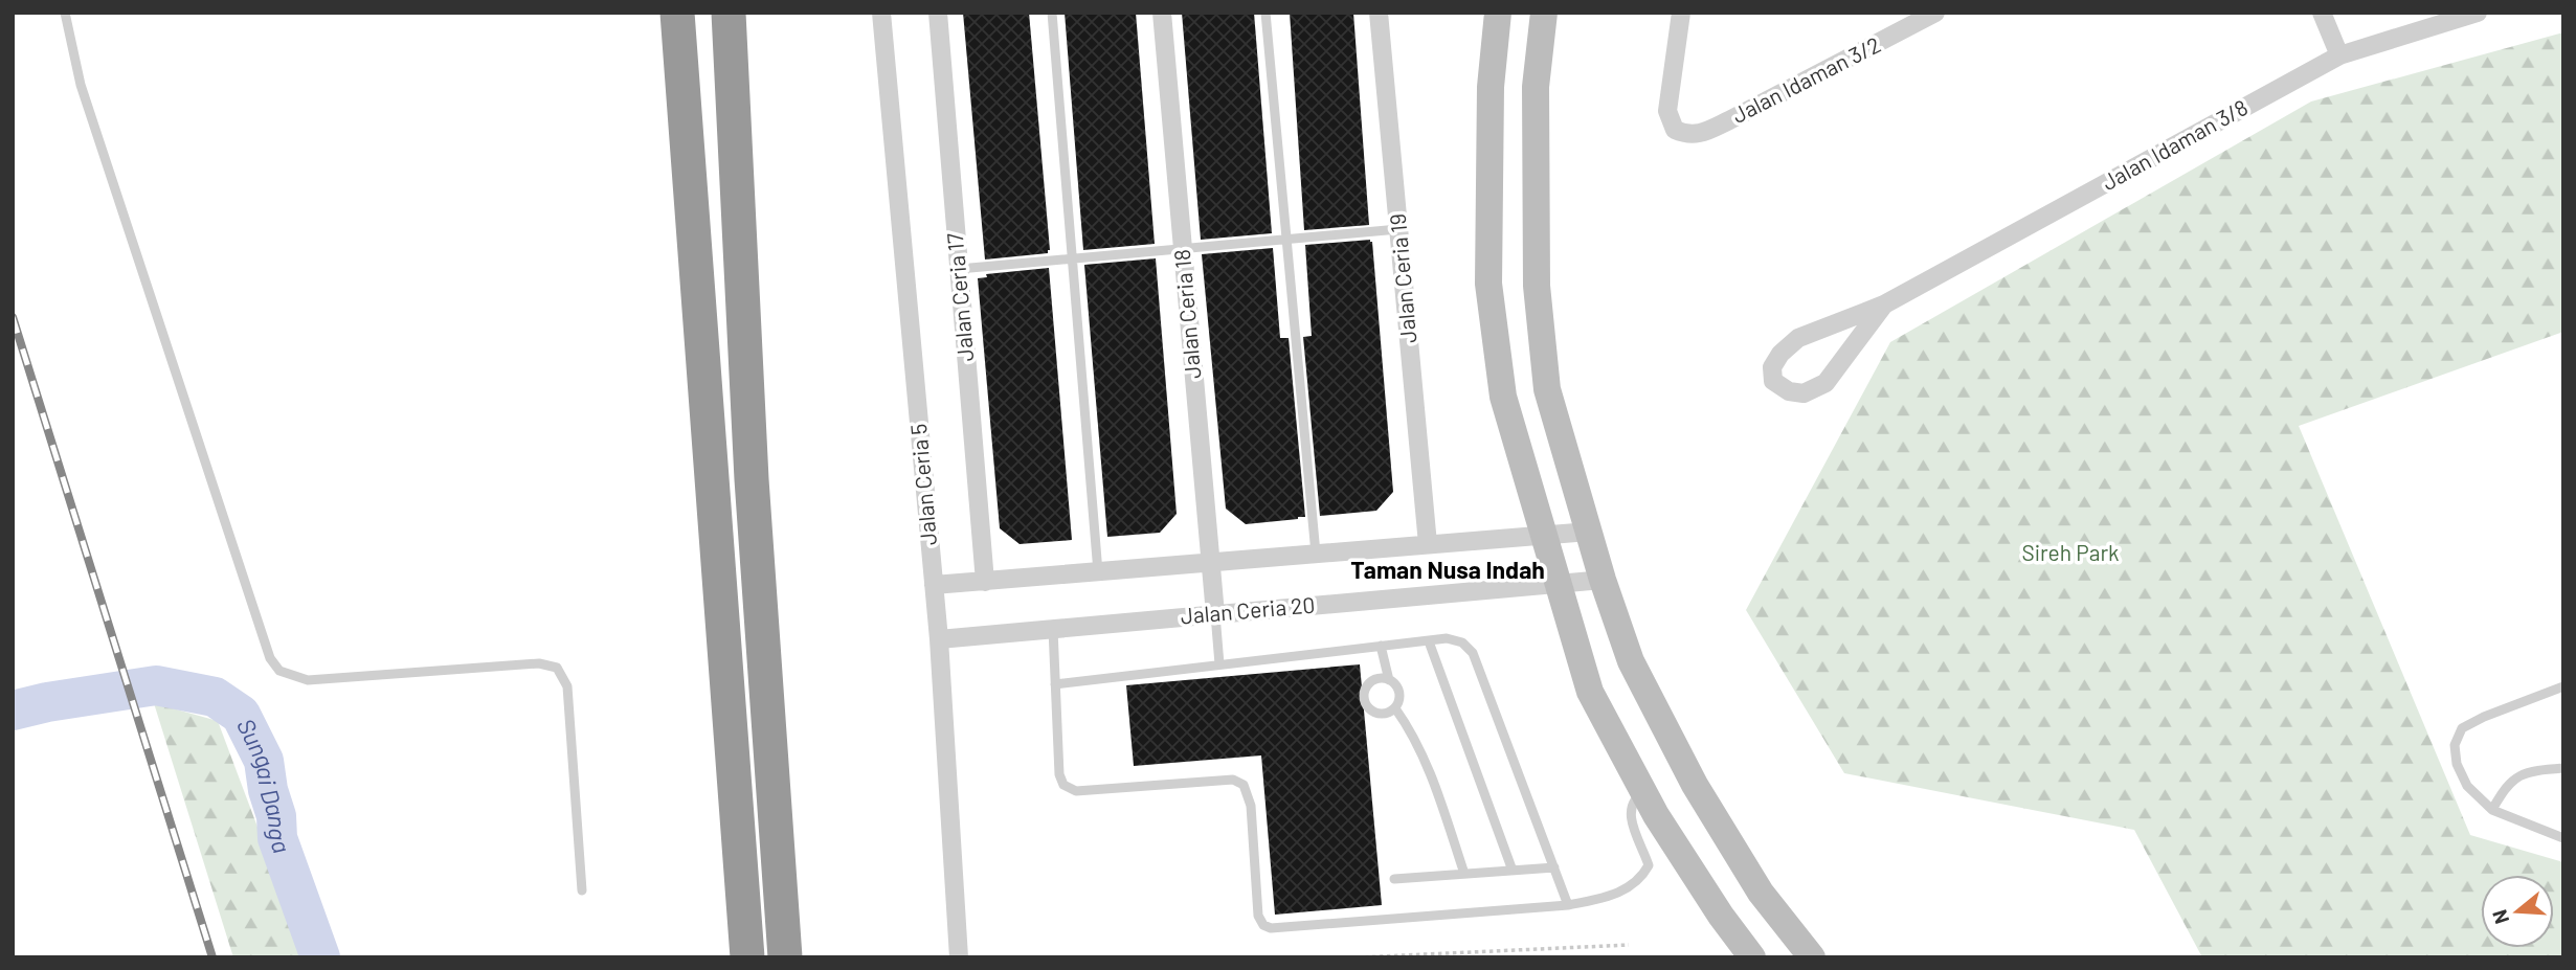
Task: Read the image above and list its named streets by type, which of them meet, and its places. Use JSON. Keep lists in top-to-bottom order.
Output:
{
  "streets": {
    "street": [
      "Jalan Idaman 3/2",
      "Jalan Idaman 3/8",
      "Jalan Ceria 19",
      "Jalan Ceria 17",
      "Jalan Ceria 18",
      "Jalan Ceria 5",
      "Jalan Ceria 20"
    ]
  },
  "crossings": [
    ["Jalan Ceria 18", "Jalan Ceria 20"],
    ["Jalan Ceria 5", "Jalan Ceria 20"]
  ],
  "districts": ["Taman Nusa Indah"],
  "water": ["Sungai Danga"],
  "parks": ["Sireh Park"],
  "north": "left"
}
